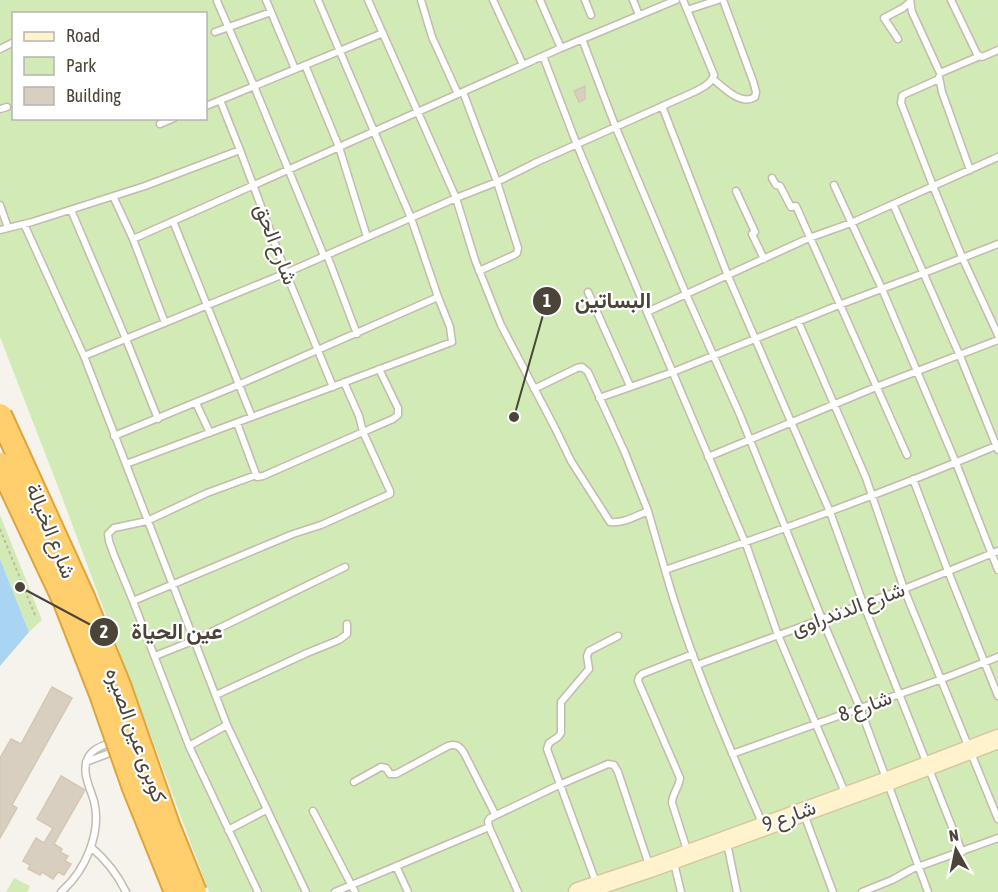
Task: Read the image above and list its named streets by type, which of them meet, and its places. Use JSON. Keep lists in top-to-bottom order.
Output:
{
  "streets": {
    "highway": ["كوبرى عين الصيره"],
    "street": ["شارع الخيالة", "شارع 9"],
    "lane": ["شارع الحق", "شارع الدندراوى", "شارع 8"]
  },
  "places": ["البساتين", "عين الحياة"],
  "legend": ["Road", "Park", "Building"],
  "north": "top"
}
